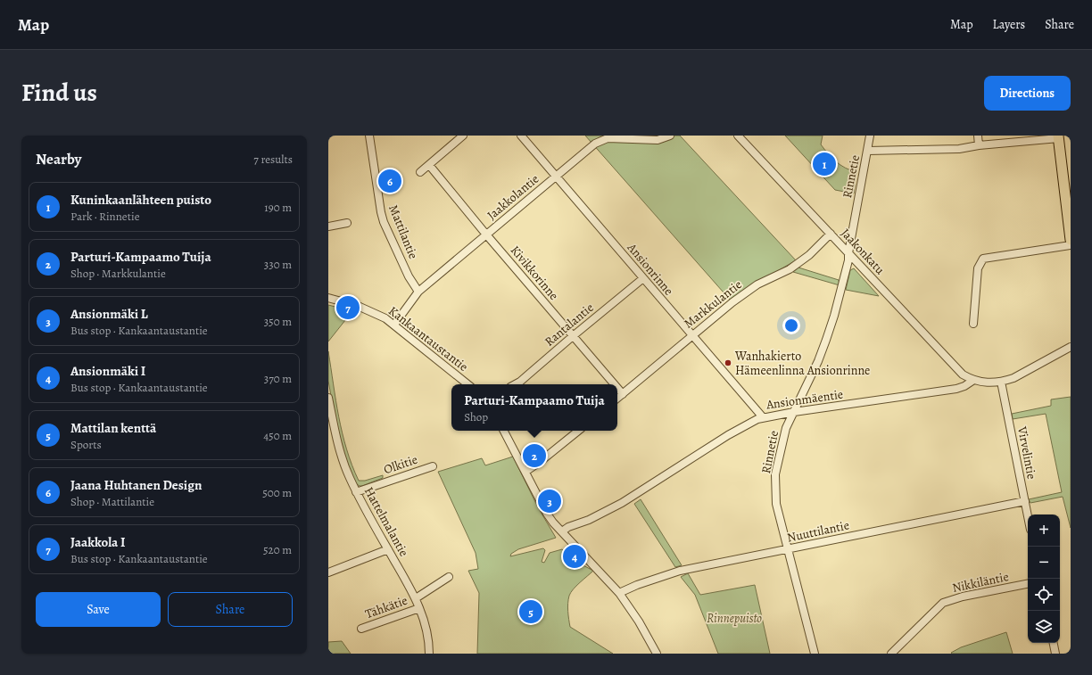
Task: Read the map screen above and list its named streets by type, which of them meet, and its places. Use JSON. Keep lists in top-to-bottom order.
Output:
{
  "streets": {
    "street": [
      "Rinnetie",
      "Jaakkolantie",
      "Mattilantie",
      "Jaakonkatu",
      "Ansionrinne",
      "Kivikkorinne",
      "Markkulantie",
      "Rantalantie",
      "Kankaantaustantie",
      "Ansionmäentie",
      "Virvelintie",
      "Olkitie",
      "Hattelmalantie",
      "Nuuttilantie",
      "Nikkiläntie",
      "Tähkätie"
    ]
  },
  "crossings": [
    ["Rinnetie", "Jaakonkatu"],
    ["Rinnetie", "Ansionmäentie"],
    ["Rinnetie", "Nuuttilantie"],
    ["Jaakkolantie", "Mattilantie"],
    ["Jaakkolantie", "Ansionrinne"],
    ["Jaakkolantie", "Kivikkorinne"],
    ["Jaakkolantie", "Kankaantaustantie"],
    ["Jaakonkatu", "Markkulantie"],
    ["Jaakonkatu", "Ansionmäentie"],
    ["Ansionrinne", "Markkulantie"],
    ["Ansionrinne", "Rantalantie"],
    ["Ansionrinne", "Ansionmäentie"],
    ["Kivikkorinne", "Markkulantie"],
    ["Kivikkorinne", "Rantalantie"],
    ["Virvelintie", "Nuuttilantie"],
    ["Olkitie", "Hattelmalantie"],
    ["Hattelmalantie", "Tähkätie"]
  ],
  "parks": ["Rinnepuisto"],
  "places": ["Wanhakierto Hämeenlinna Ansionrinne"],
  "page": {
    "header": "Map",
    "nav": ["Map", "Layers", "Share"],
    "title": "Find us",
    "buttons": [
      "Directions",
      ["Save", "Share"]
    ],
    "heading": ["Nearby", "7 results"],
    "pins": [
      "1",
      "6",
      "7",
      "2",
      "3",
      "4",
      "5"
    ],
    "list": [
      {
        "mark": "1",
        "name": "Kuninkaanlähteen puisto",
        "note": "Park · Rinnetie",
        "value": "190 m"
      },
      {
        "mark": "2",
        "name": "Parturi-Kampaamo Tuija",
        "note": "Shop · Markkulantie",
        "value": "330 m"
      },
      {
        "mark": "3",
        "name": "Ansionmäki L",
        "note": "Bus stop · Kankaantaustantie",
        "value": "350 m"
      },
      {
        "mark": "4",
        "name": "Ansionmäki I",
        "note": "Bus stop · Kankaantaustantie",
        "value": "370 m"
      },
      {
        "mark": "5",
        "name": "Mattilan kenttä",
        "note": "Sports",
        "value": "450 m"
      },
      {
        "mark": "6",
        "name": "Jaana Huhtanen Design",
        "note": "Shop · Mattilantie",
        "value": "500 m"
      },
      {
        "mark": "7",
        "name": "Jaakkola I",
        "note": "Bus stop · Kankaantaustantie",
        "value": "520 m"
      }
    ],
    "popup": ["Parturi-Kampaamo Tuija", "Shop"],
    "map_buttons": ["+", "−"]
  }
}
